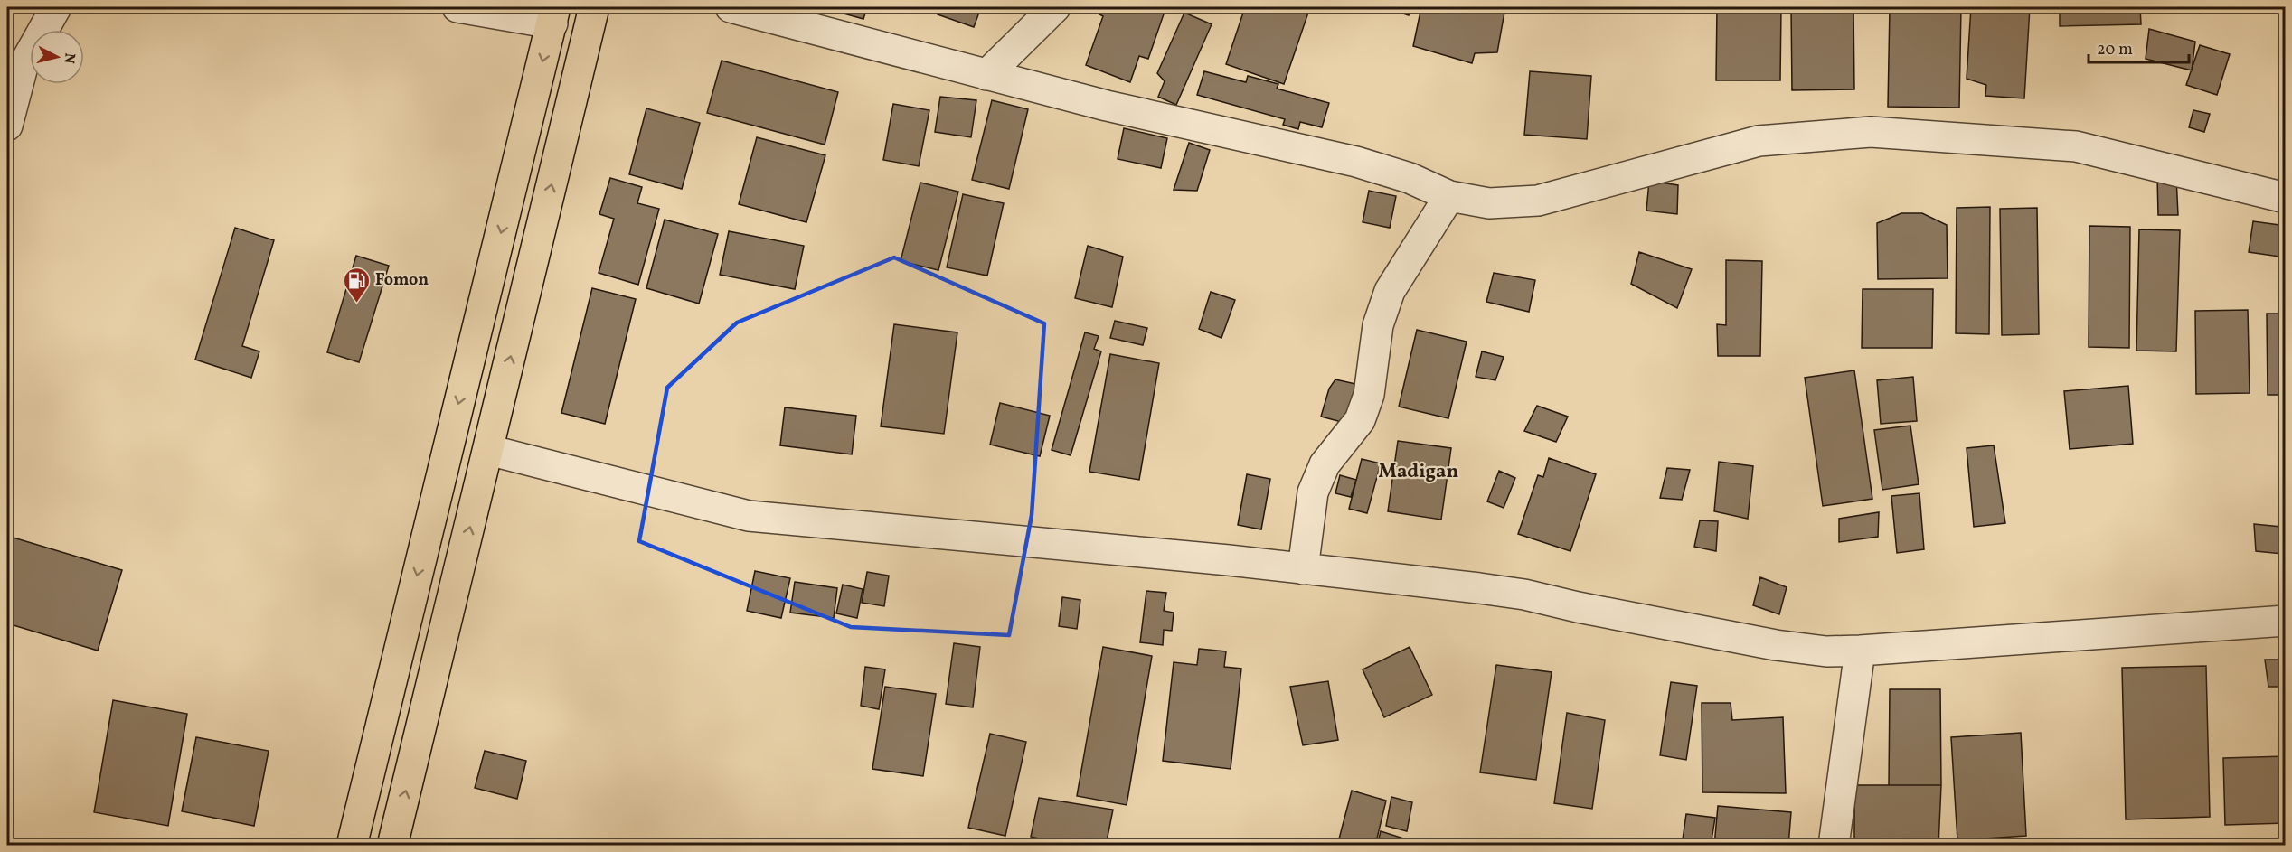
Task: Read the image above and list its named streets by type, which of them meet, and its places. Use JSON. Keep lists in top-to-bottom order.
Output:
{
  "districts": ["Madigan"],
  "places": {
    "fuel station": ["Fomon"]
  },
  "scale_bar": "20 m",
  "north": "right"
}
